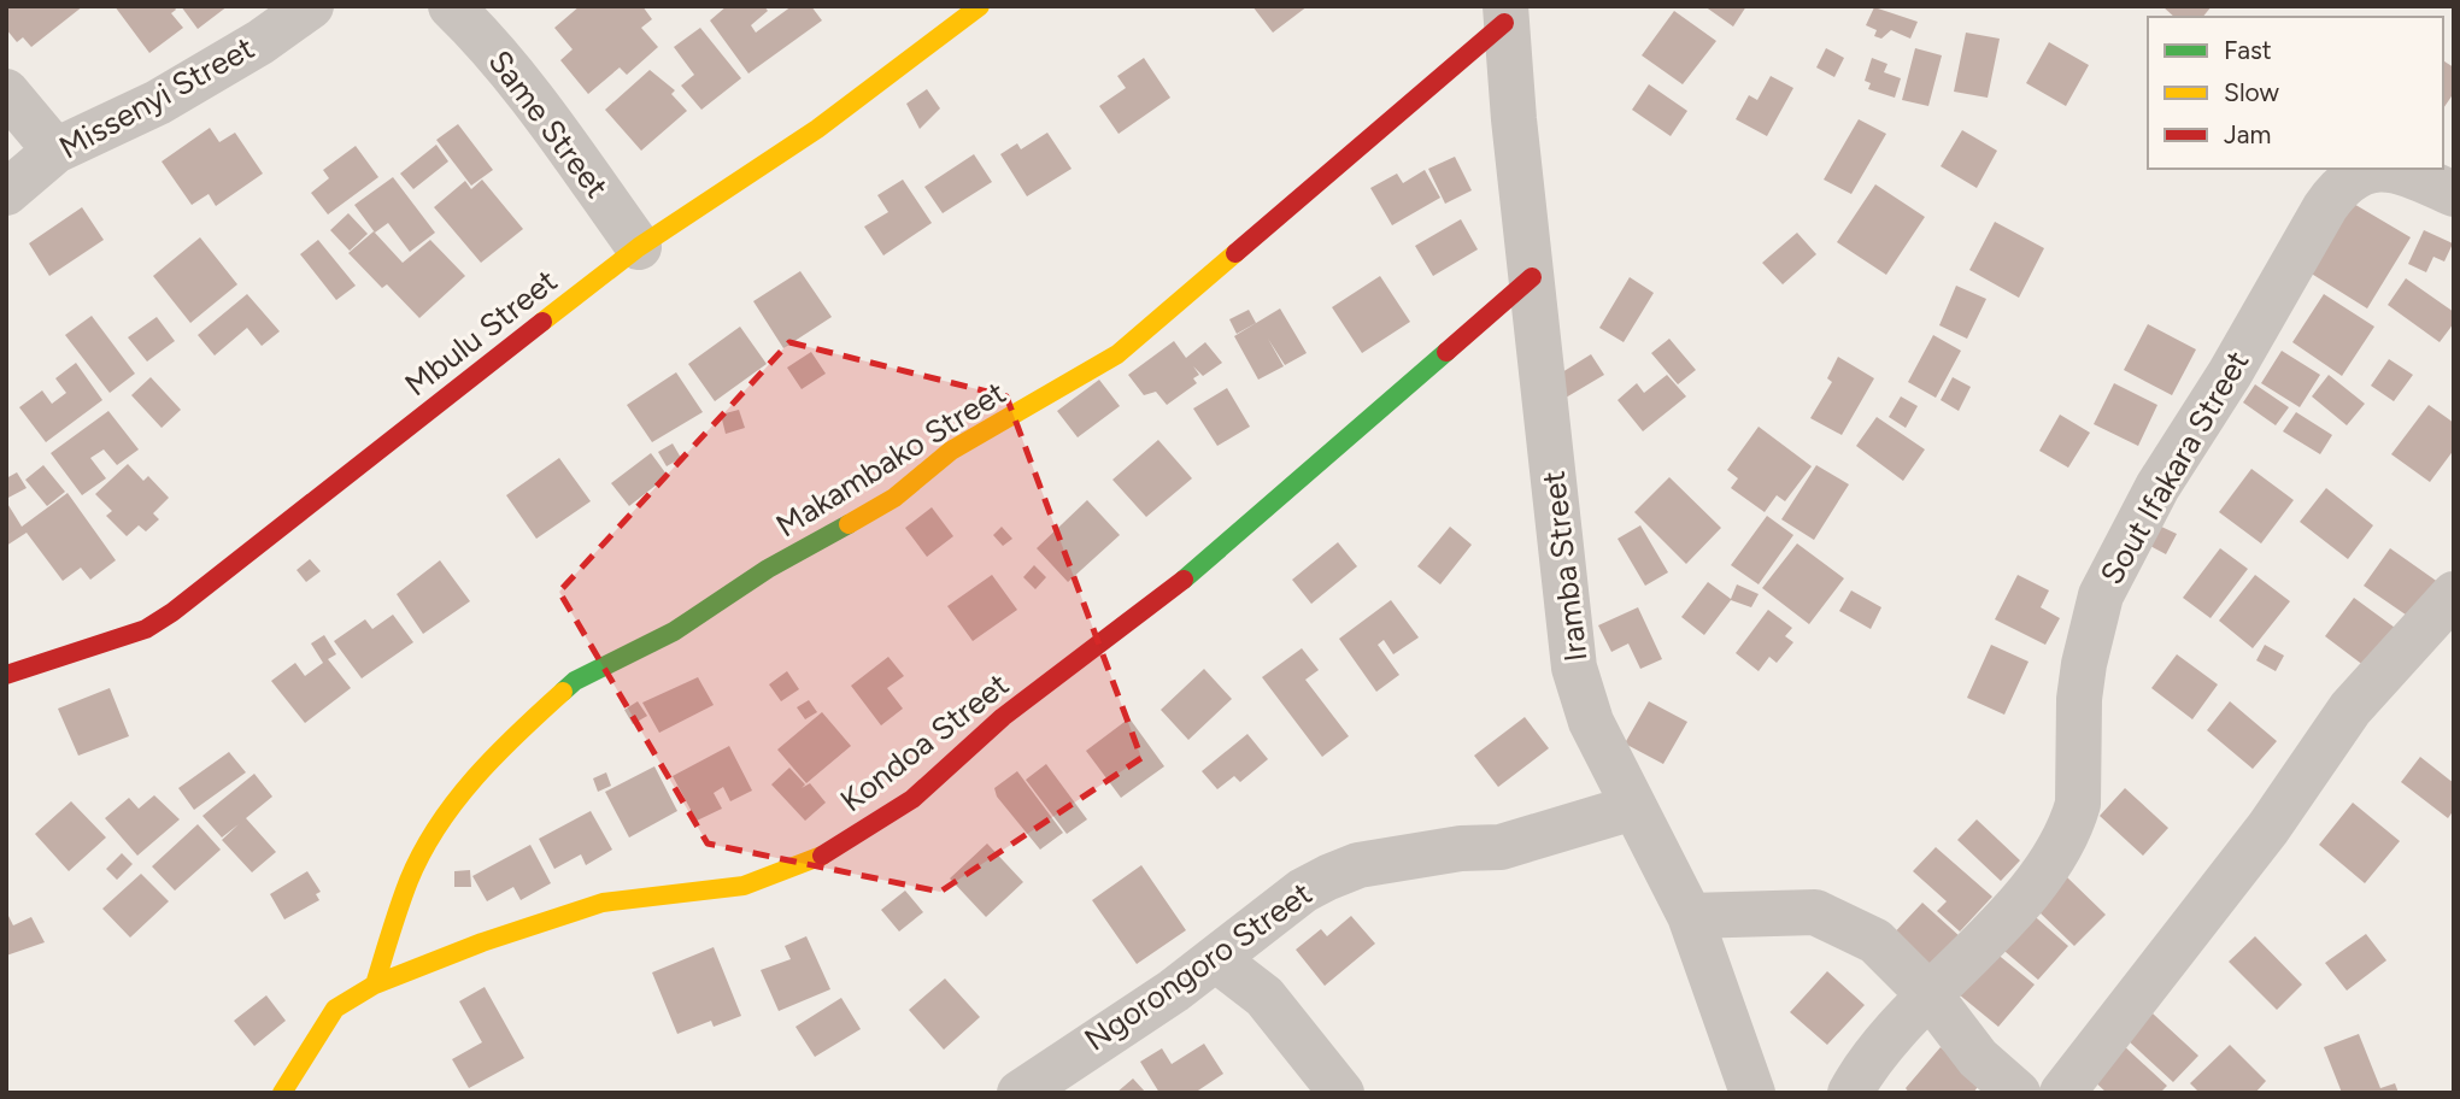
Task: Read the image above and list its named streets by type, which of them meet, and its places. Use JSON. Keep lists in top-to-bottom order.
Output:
{
  "streets": {
    "street": [
      "Missenyi Street",
      "Same Street",
      "Mbulu Street",
      "Makambako Street",
      "Sout Ifakara Street",
      "Iramba Street",
      "Kondoa Street",
      "Ngorongoro Street"
    ]
  },
  "crossings": [
    ["Same Street", "Mbulu Street"],
    ["Makambako Street", "Iramba Street"],
    ["Makambako Street", "Kondoa Street"],
    ["Iramba Street", "Kondoa Street"],
    ["Iramba Street", "Ngorongoro Street"]
  ],
  "legend": ["Fast", "Slow", "Jam"]
}
